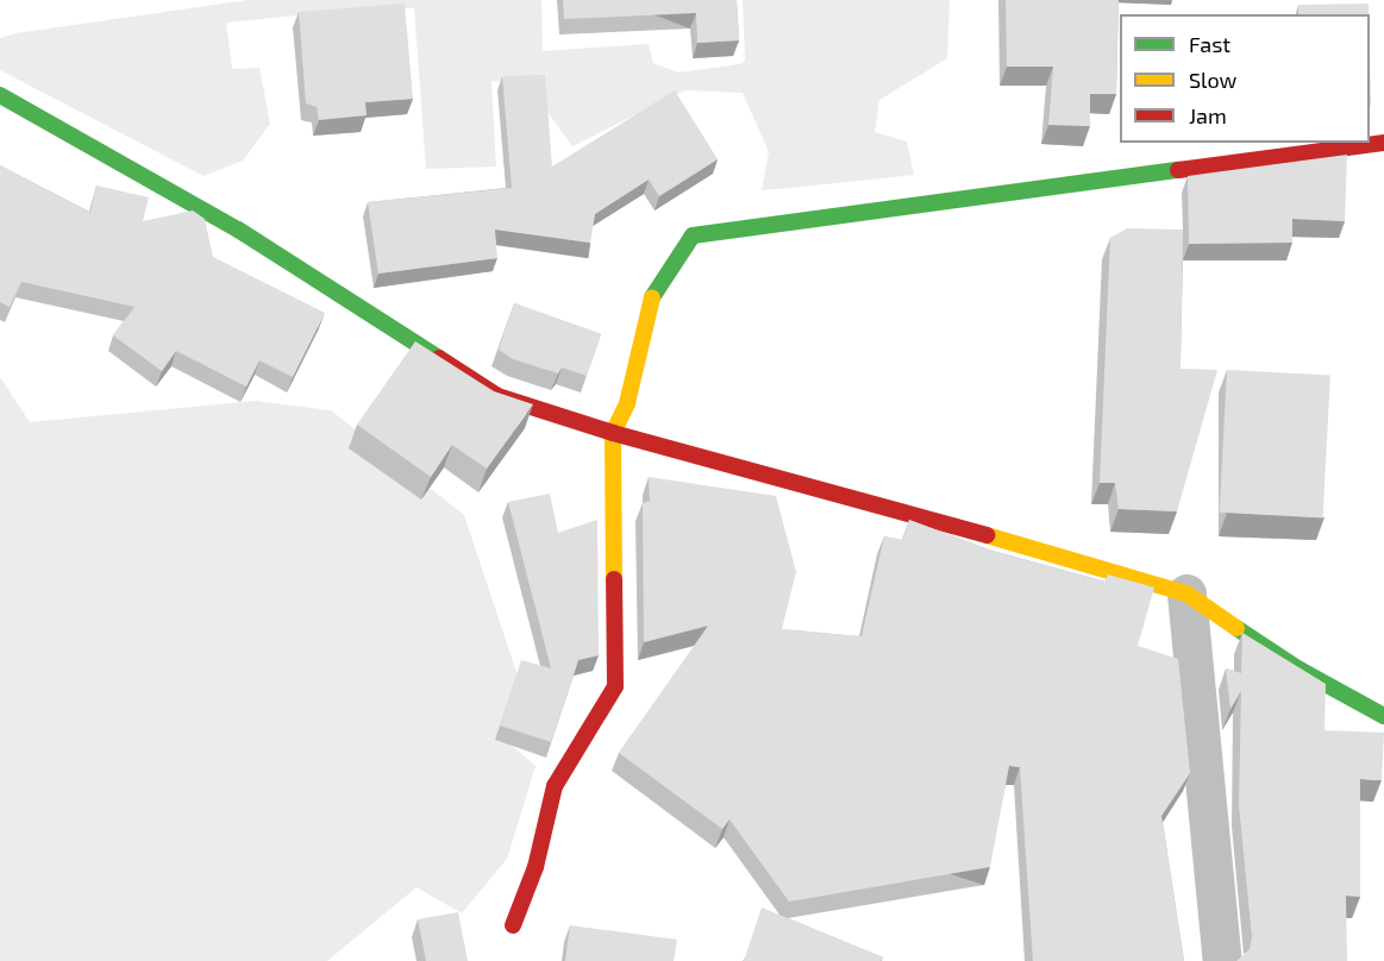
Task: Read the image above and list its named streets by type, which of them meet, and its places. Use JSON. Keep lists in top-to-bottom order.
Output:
{
  "legend": ["Fast", "Slow", "Jam"]
}
